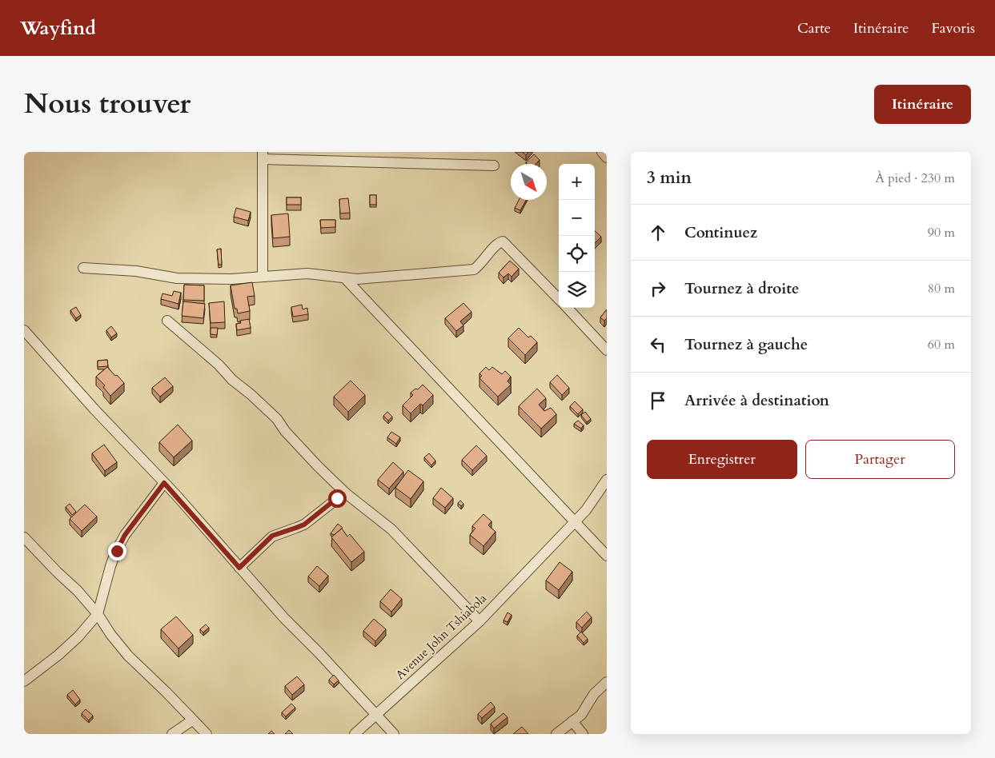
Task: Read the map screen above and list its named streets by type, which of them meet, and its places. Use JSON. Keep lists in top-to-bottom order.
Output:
{
  "streets": {
    "street": ["Avenue John Tshiabola"]
  },
  "north": "bottom right",
  "page": {
    "header": "Wayfind",
    "nav": ["Carte", "Itinéraire", "Favoris"],
    "title": "Nous trouver",
    "buttons": [
      "Itinéraire",
      ["Enregistrer", "Partager"]
    ],
    "heading": ["3 min", "À pied · 230 m"],
    "map_buttons": ["+", "−"],
    "list": [
      ["Continuez", "90 m"],
      ["Tournez à droite", "80 m"],
      ["Tournez à gauche", "60 m"],
      "Arrivée à destination"
    ]
  }
}
